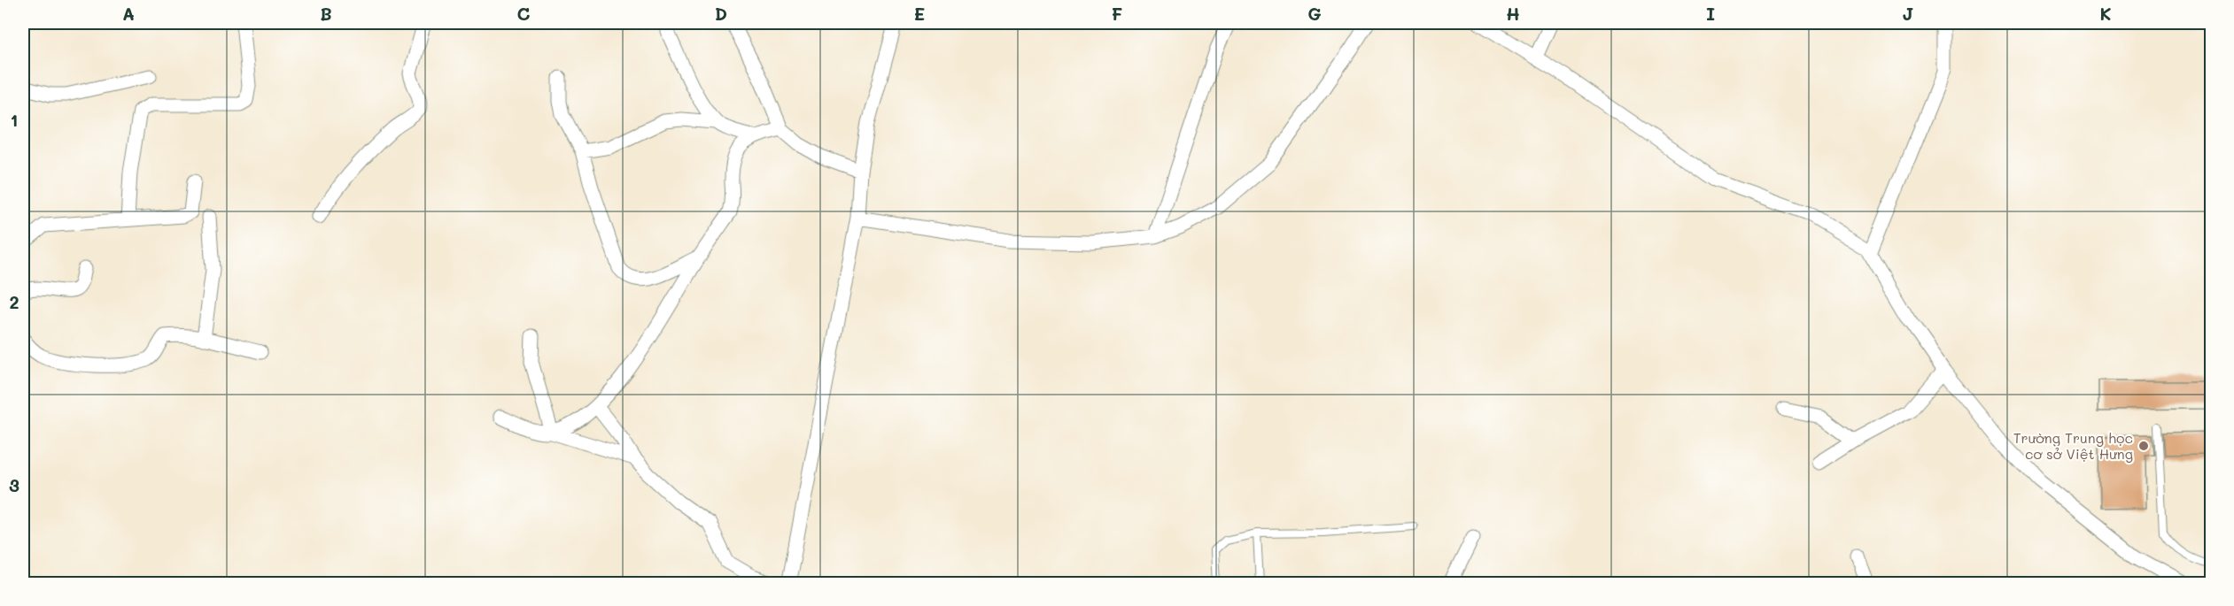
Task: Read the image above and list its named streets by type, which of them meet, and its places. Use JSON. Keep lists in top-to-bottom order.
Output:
{
  "places": ["Trường Trung học cơ sở Việt Hưng"],
  "grid": {
    "columns": [
      "A",
      "B",
      "C",
      "D",
      "E",
      "F",
      "G",
      "H",
      "I",
      "J",
      "K"
    ],
    "rows": ["1", "2", "3"]
  }
}
